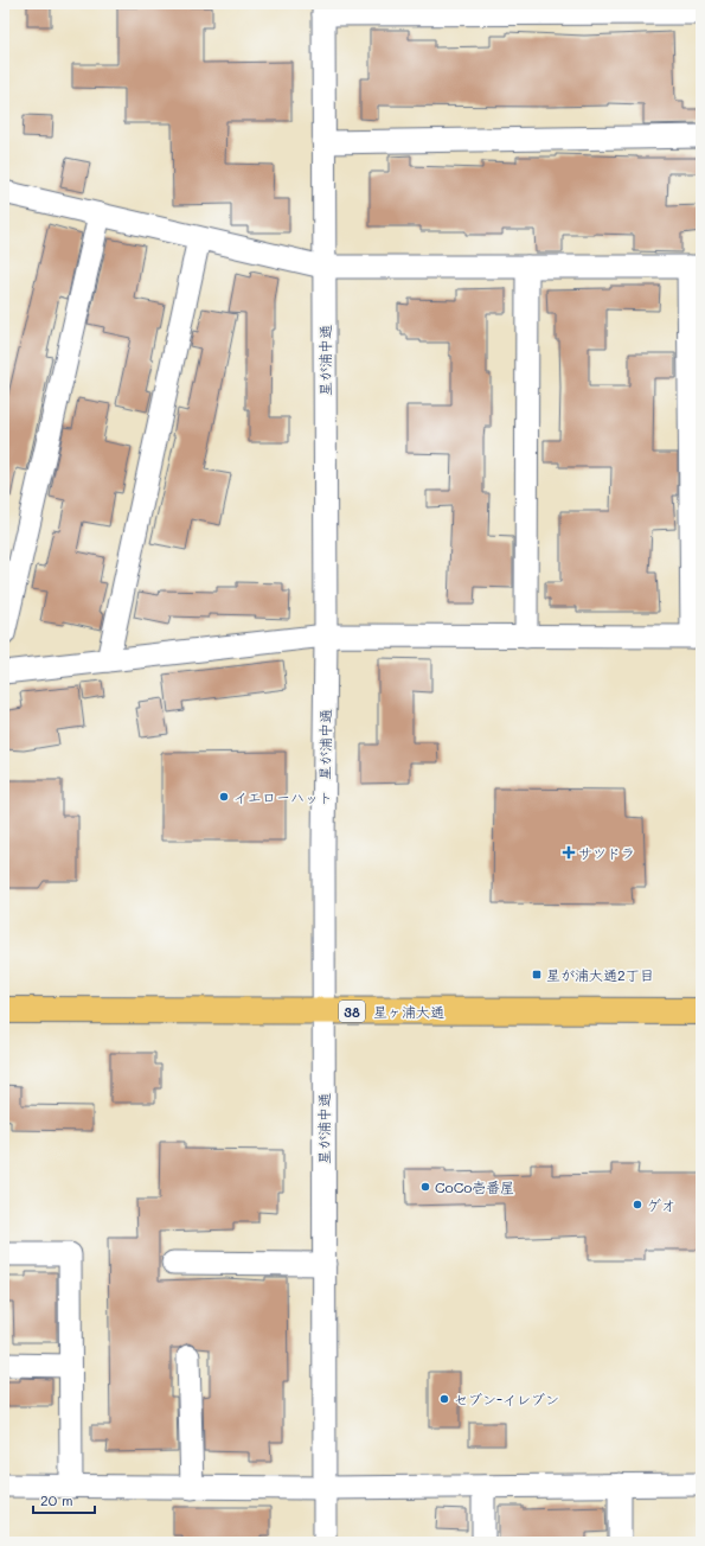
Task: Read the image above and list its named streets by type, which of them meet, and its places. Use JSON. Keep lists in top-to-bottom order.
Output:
{
  "streets": {
    "highway": ["38", "星ヶ浦大通"],
    "street": ["星が浦中通"]
  },
  "crossings": [
    ["星が浦中通", "星ヶ浦大通"]
  ],
  "places": {
    "other": [
      "イエローハット",
      "CoCo壱番屋",
      "ゲオ",
      "セブン-イレブン"
    ],
    "health": ["サツドラ"],
    "transit": ["星が浦大通2丁目"]
  },
  "scale_bar": "20 m"
}
